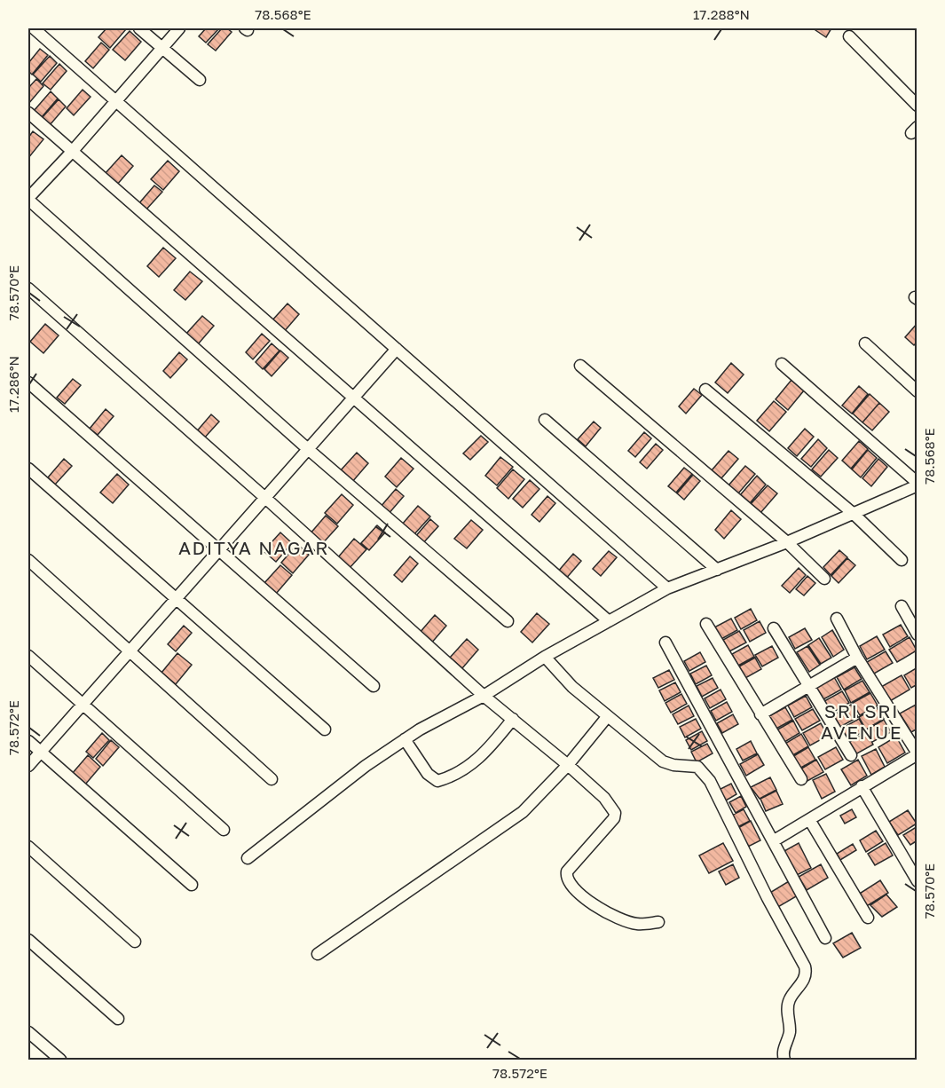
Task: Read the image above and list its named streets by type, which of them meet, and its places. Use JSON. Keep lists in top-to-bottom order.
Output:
{
  "districts": ["ADITYA NAGAR", "SRI SRI AVENUE"],
  "coordinates": [
    "78.568°E",
    "17.288°N",
    "78.570°E",
    "17.286°N",
    "78.572°E"
  ]
}
